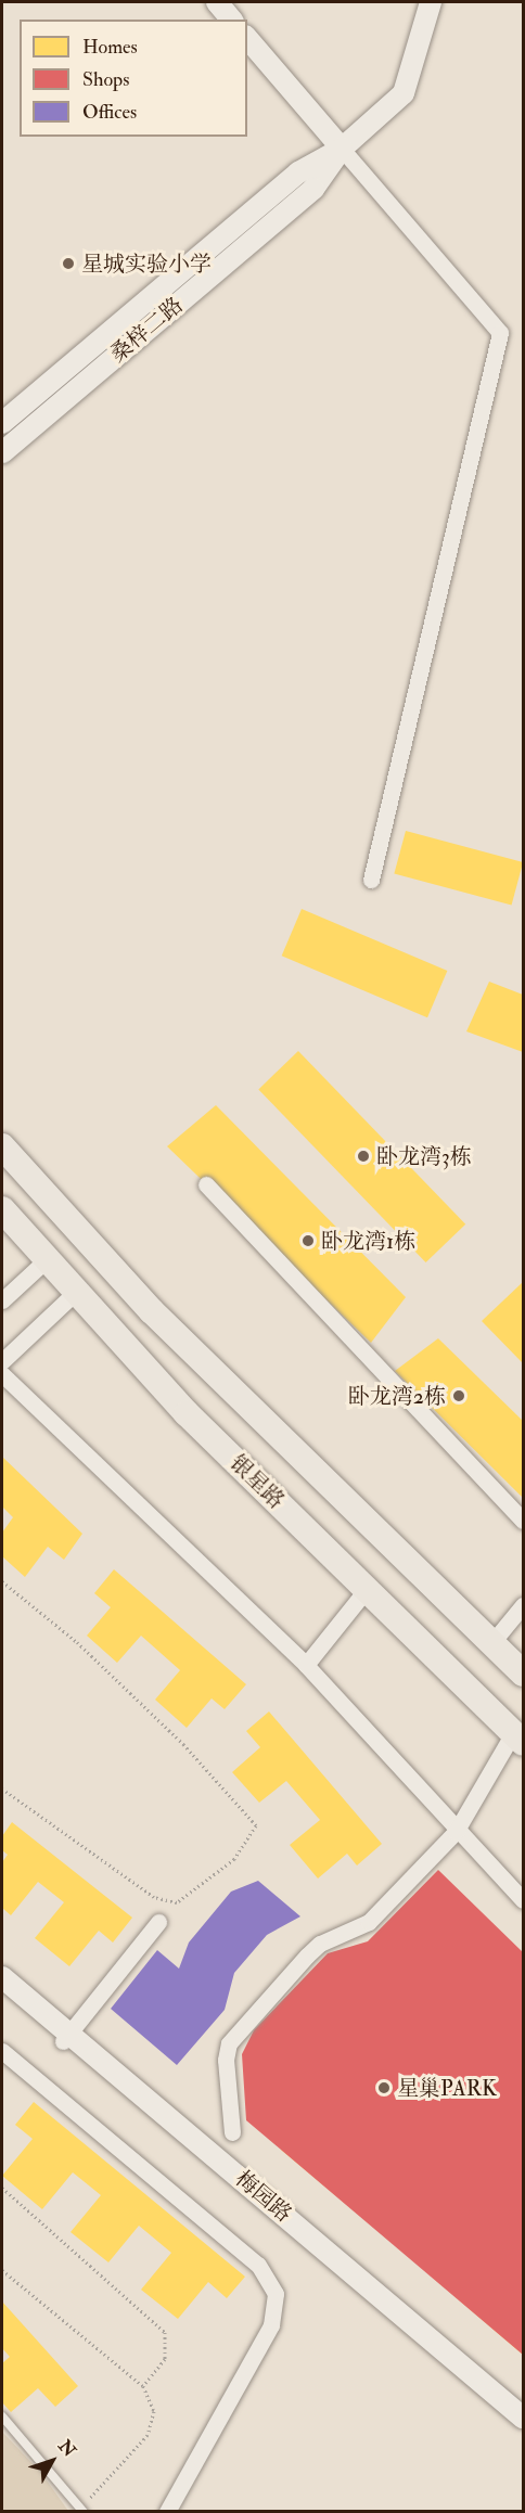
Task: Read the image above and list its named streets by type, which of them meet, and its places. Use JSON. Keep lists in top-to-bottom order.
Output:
{
  "streets": {
    "main road": ["银星路"],
    "street": ["桑梓二路", "梅园路"]
  },
  "places": [
    "星城实验小学",
    "卧龙湾3栋",
    "卧龙湾1栋",
    "卧龙湾2栋",
    "星巢PARK"
  ],
  "legend": ["Homes", "Shops", "Offices"],
  "north": "top right"
}
